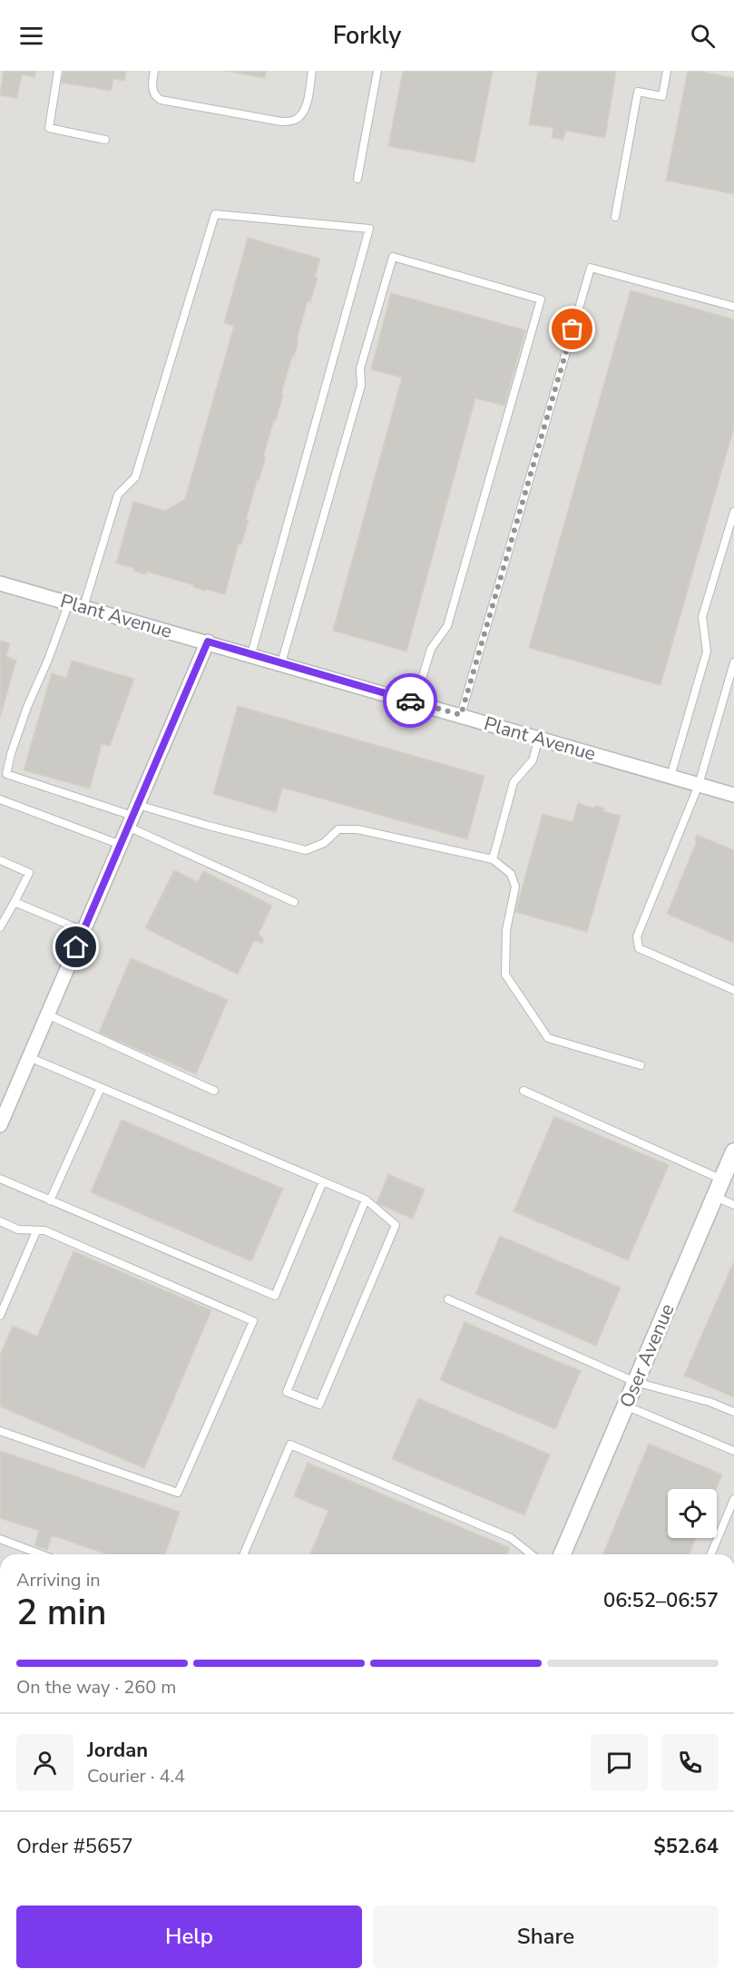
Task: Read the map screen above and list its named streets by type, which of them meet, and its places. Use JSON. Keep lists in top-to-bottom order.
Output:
{
  "streets": {
    "street": ["Plant Avenue", "Oser Avenue"]
  },
  "page": {
    "header": "Forkly",
    "heading": ["2 min", "Arriving in", "06:52–06:57"],
    "panel": [
      "Jordan",
      "Courier · 4.4",
      "Order #5657",
      "$52.64"
    ],
    "bar": "On the way · 260 m",
    "buttons": ["Help", "Share"]
  }
}
